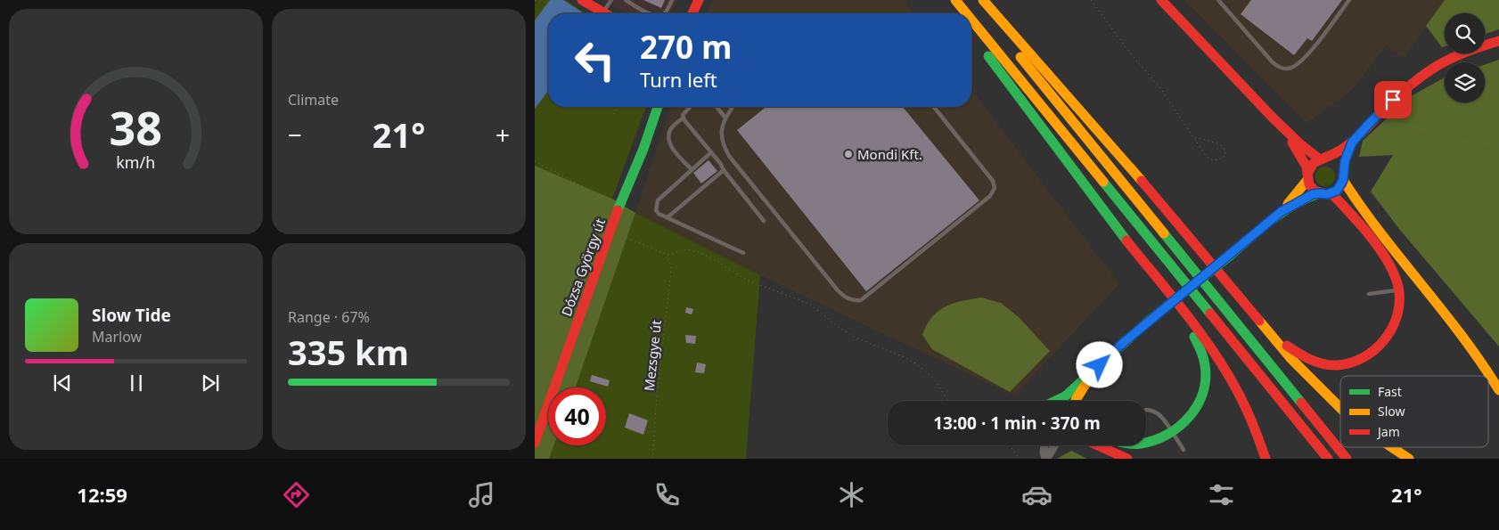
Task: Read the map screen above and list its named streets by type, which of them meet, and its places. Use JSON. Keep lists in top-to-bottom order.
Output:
{
  "streets": {
    "main road": ["Dózsa György út"],
    "path": ["Mezsgye út"]
  },
  "places": ["Mondi Kft."],
  "legend": ["Fast", "Slow", "Jam"],
  "page": {
    "tile": [
      "Climate",
      ["Range · 67%", "335 km"]
    ],
    "turn": ["270 m", "Turn left"],
    "heat": ["−", "21°", "+"],
    "song": ["Slow Tide", "Marlow"],
    "limit": "40",
    "trip": "13:00 · 1 min · 370 m",
    "tabs": ["12:59", "21°"],
    "gauge": ["38", "km/h"]
  }
}
